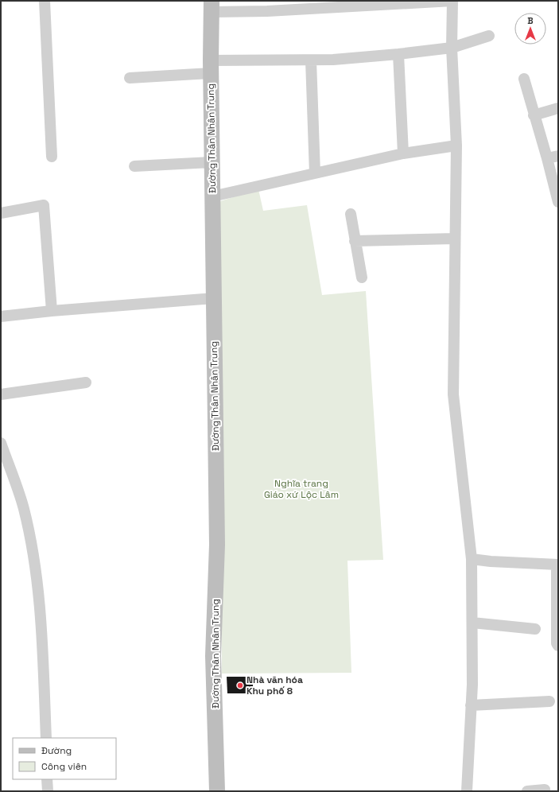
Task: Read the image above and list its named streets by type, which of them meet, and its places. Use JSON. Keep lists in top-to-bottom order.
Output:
{
  "streets": {
    "street": ["Đường Thân Nhân Trung"]
  },
  "parks": ["Nghĩa trang Giáo xứ Lộc Lâm"],
  "places": ["Nhà văn hóa Khu phố 8"],
  "legend": ["Đường", "Công viên"],
  "north": "top"
}
